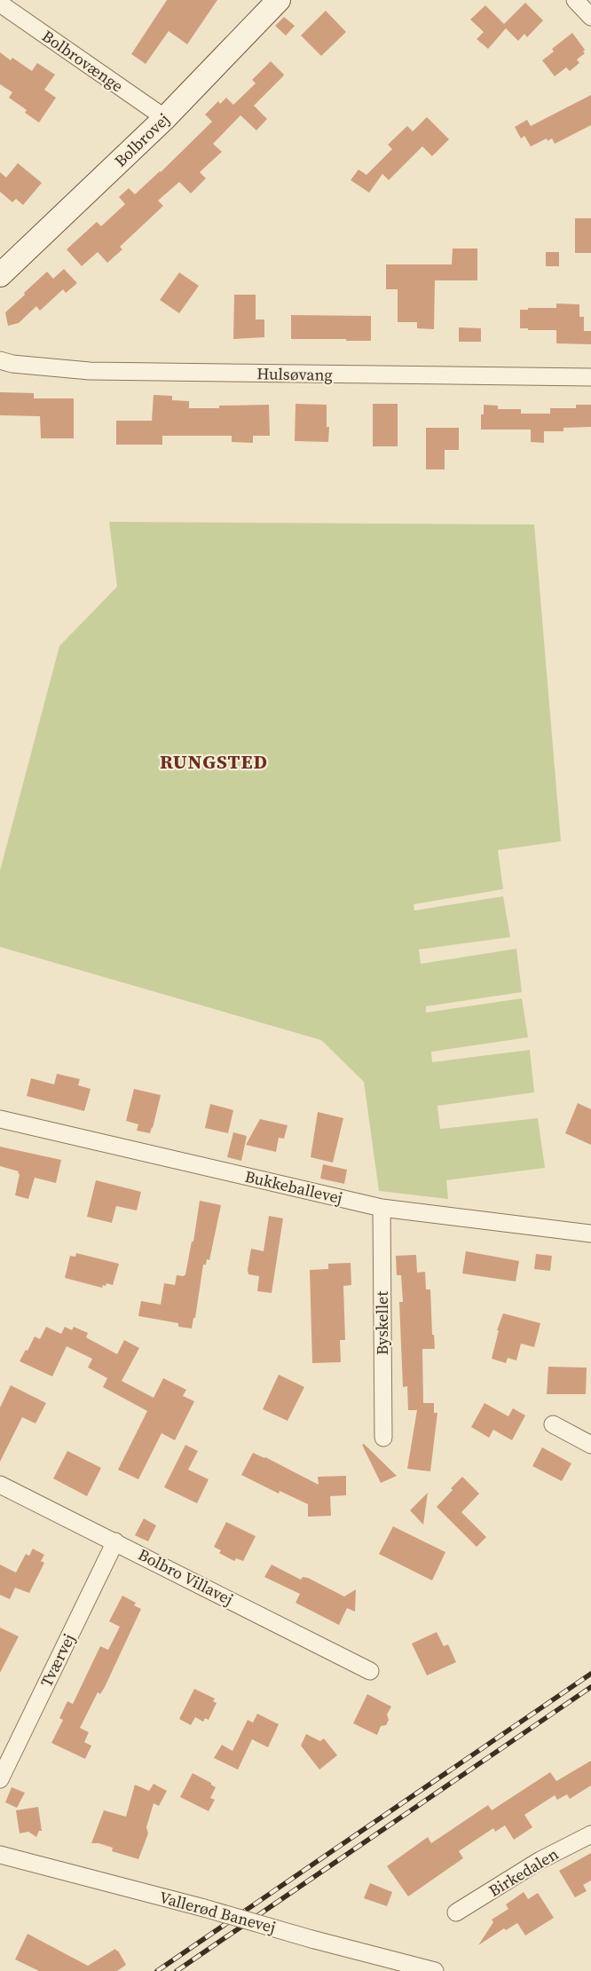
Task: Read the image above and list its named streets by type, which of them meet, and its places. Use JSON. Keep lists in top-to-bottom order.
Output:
{
  "streets": {
    "street": [
      "Bolbrovænge",
      "Bolbrovej",
      "Hulsøvang",
      "Bukkeballevej",
      "Byskellet",
      "Bolbro Villavej",
      "Tværvej",
      "Birkedalen",
      "Vallerød Banevej"
    ]
  },
  "crossings": [
    ["Bolbrovænge", "Bolbrovej"],
    ["Bukkeballevej", "Byskellet"],
    ["Bolbro Villavej", "Tværvej"]
  ],
  "districts": ["RUNGSTED"]
}
